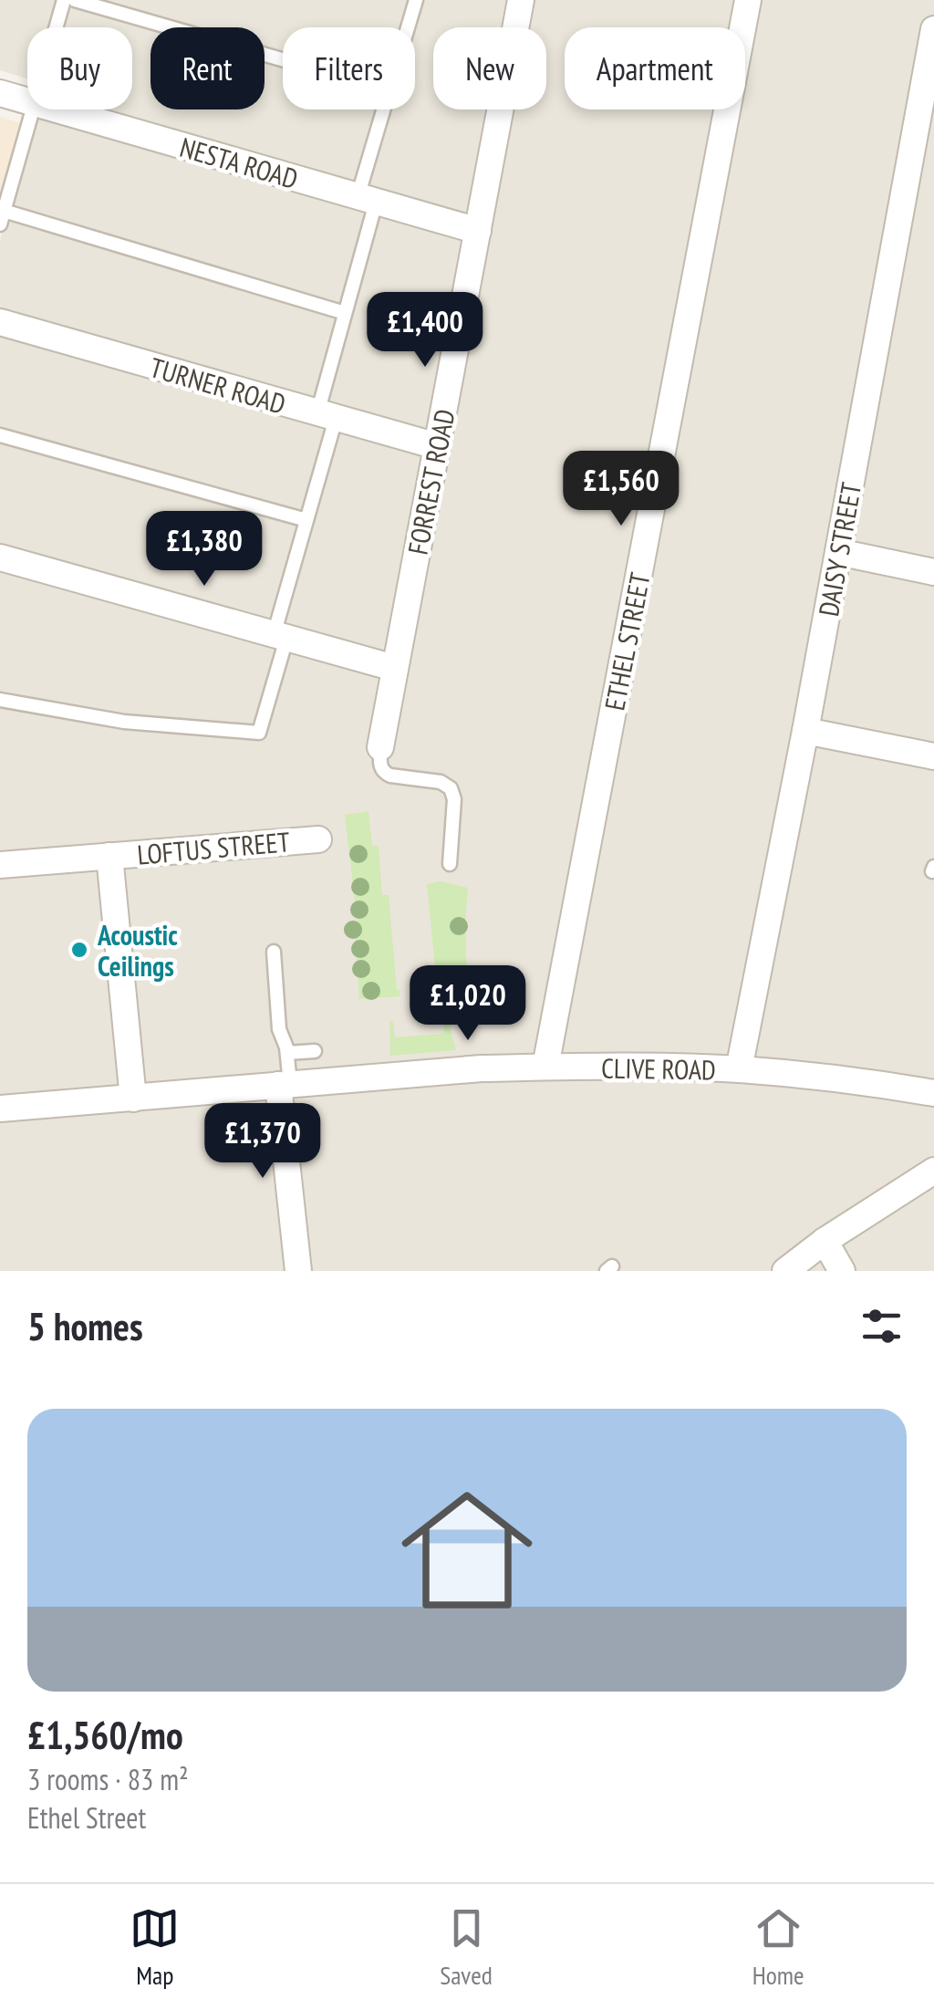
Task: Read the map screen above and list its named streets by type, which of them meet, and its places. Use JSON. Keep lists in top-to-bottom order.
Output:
{
  "streets": {
    "street": [
      "NESTA ROAD",
      "TURNER ROAD",
      "FORREST ROAD",
      "DAISY STREET",
      "ETHEL STREET",
      "LOFTUS STREET",
      "CLIVE ROAD"
    ]
  },
  "crossings": [
    ["NESTA ROAD", "FORREST ROAD"],
    ["TURNER ROAD", "FORREST ROAD"],
    ["DAISY STREET", "CLIVE ROAD"],
    ["ETHEL STREET", "CLIVE ROAD"],
    ["LOFTUS STREET", "CLIVE ROAD"]
  ],
  "places": ["Acoustic Ceilings"],
  "page": {
    "chip": [
      "Buy",
      "Rent",
      "Filters",
      "New",
      "Apartment"
    ],
    "price": [
      "£1,400",
      "£1,560",
      "£1,380",
      "£1,020",
      "£1,370"
    ],
    "heading": "5 homes",
    "list": [
      {
        "name": "£1,560/mo",
        "note": "3 rooms · 83 m² · Ethel Street"
      }
    ],
    "tabs": ["Map", "Saved", "Home"]
  }
}
